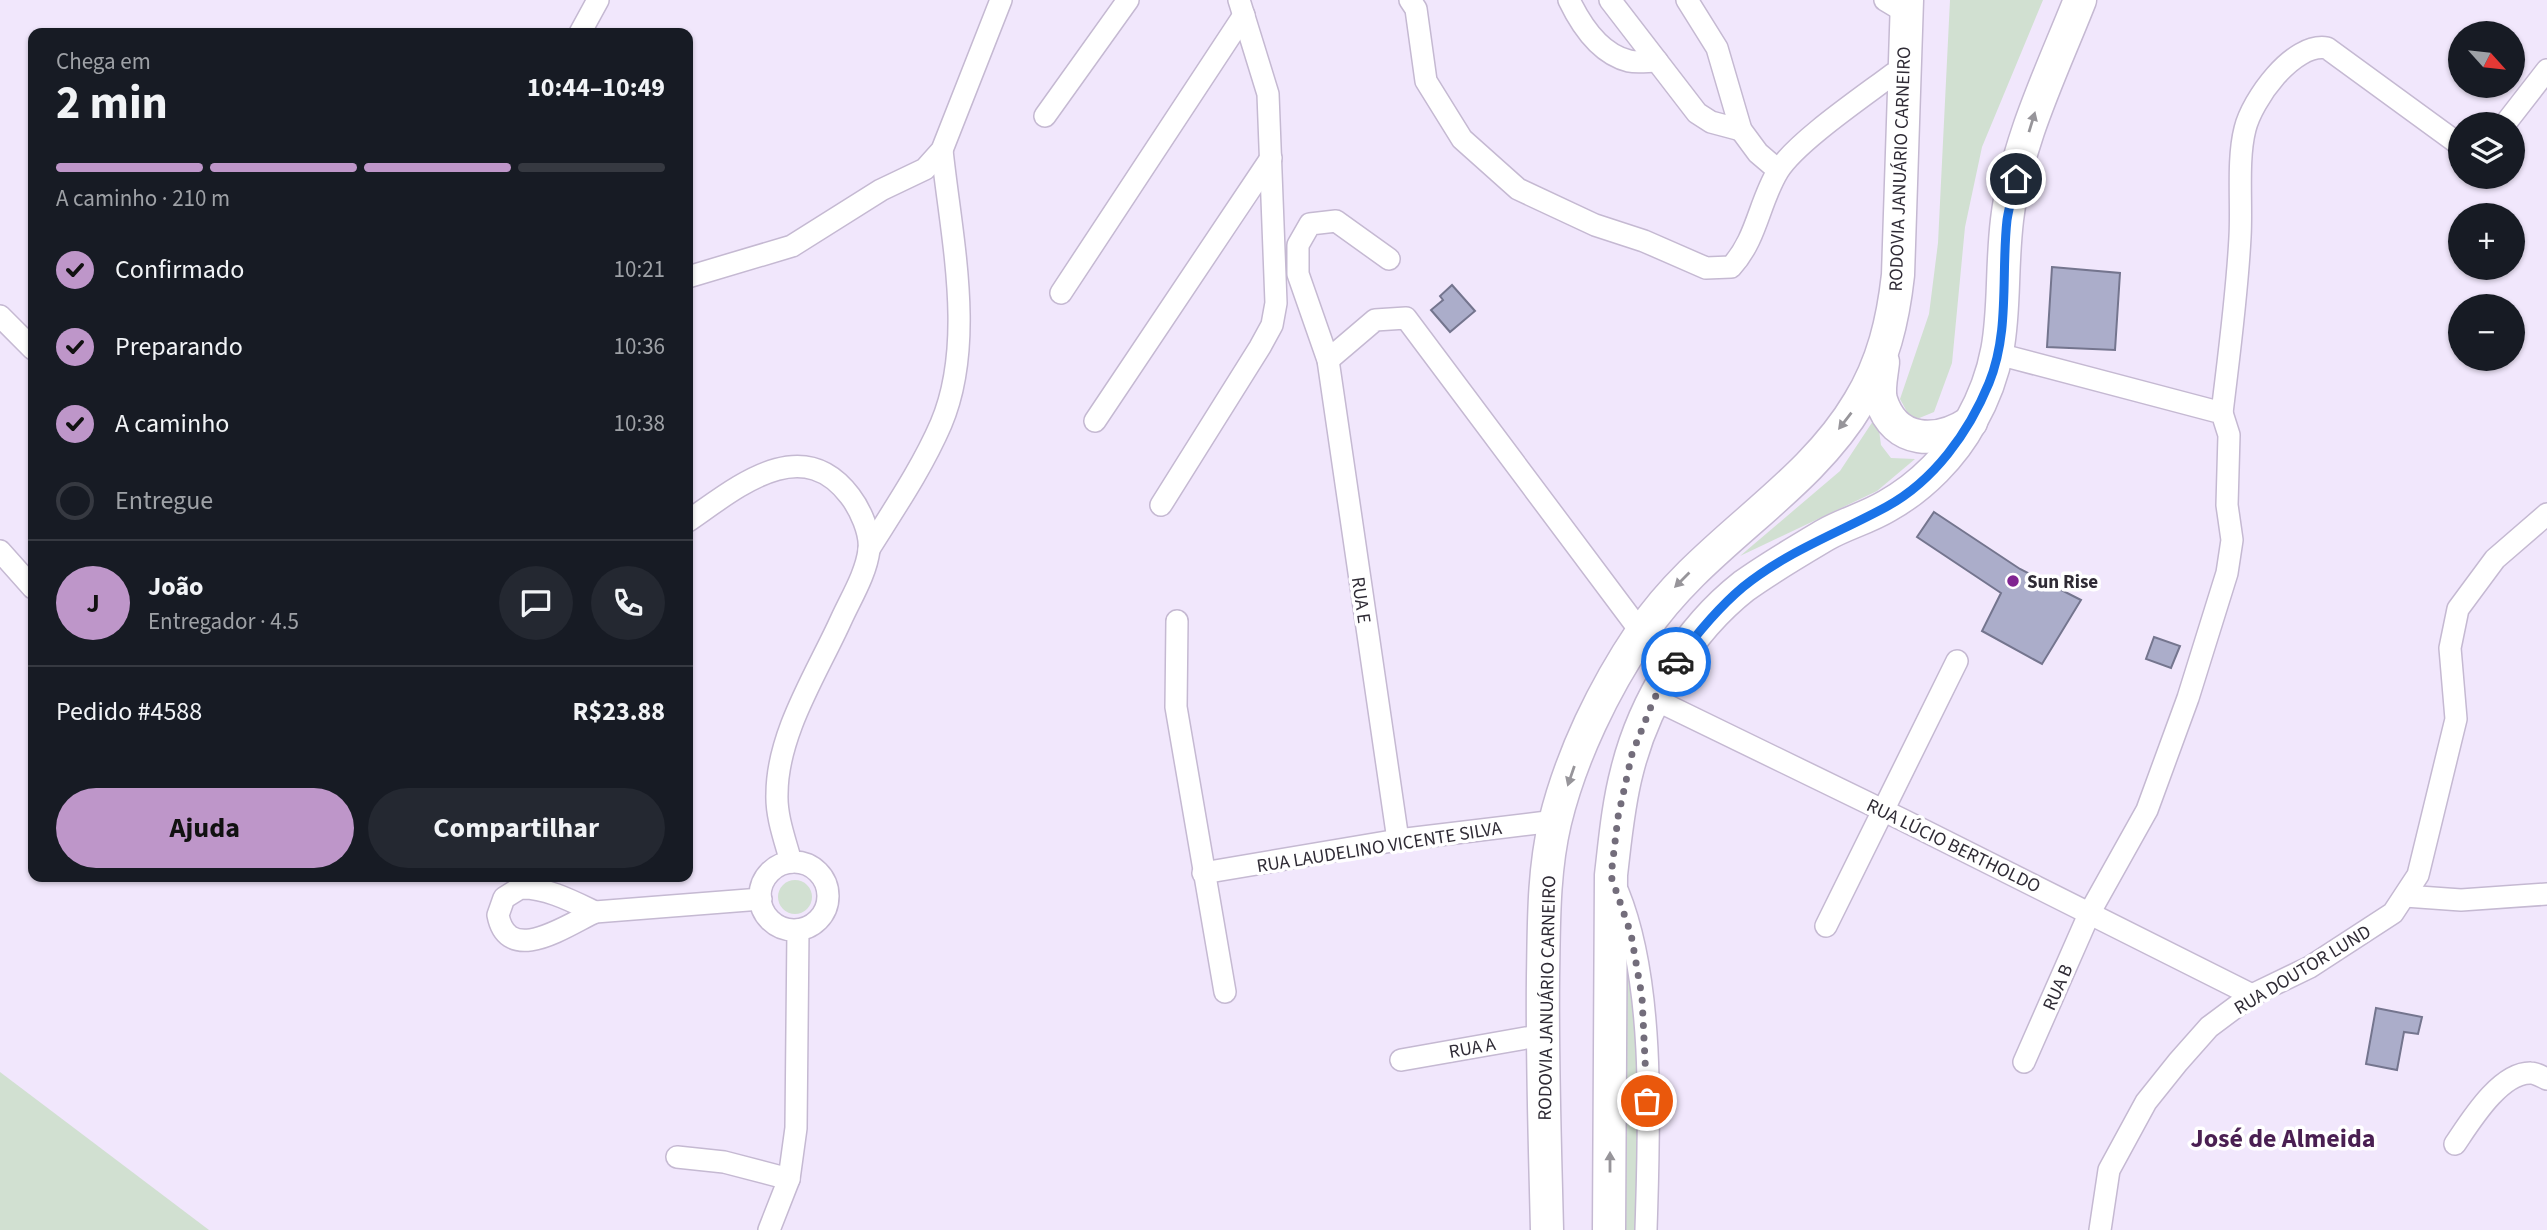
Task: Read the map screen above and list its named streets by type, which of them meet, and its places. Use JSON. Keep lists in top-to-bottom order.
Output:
{
  "streets": {
    "highway": ["RODOVIA JANUÁRIO CARNEIRO"],
    "street": [
      "RUA E",
      "RUA LÚCIO BERTHOLDO",
      "RUA LAUDELINO VICENTE SILVA",
      "RUA DOUTOR LUND",
      "RUA B",
      "RUA A"
    ]
  },
  "crossings": [
    ["RODOVIA JANUÁRIO CARNEIRO", "RUA LAUDELINO VICENTE SILVA"],
    ["RODOVIA JANUÁRIO CARNEIRO", "RUA A"],
    ["RUA E", "RUA LAUDELINO VICENTE SILVA"],
    ["RUA LÚCIO BERTHOLDO", "RUA DOUTOR LUND"],
    ["RUA LÚCIO BERTHOLDO", "RUA B"]
  ],
  "districts": ["José de Almeida"],
  "places": ["Sun Rise"],
  "north": "bottom right",
  "page": {
    "map_buttons": ["+", "−"],
    "heading": ["2 min", "Chega em", "10:44–10:49"],
    "panel": [
      "João",
      "Entregador · 4.5",
      "Pedido #4588",
      "R$23.88"
    ],
    "bar": "A caminho · 210 m",
    "list": [
      ["Confirmado", "10:21"],
      ["Preparando", "10:36"],
      ["A caminho", "10:38"],
      "Entregue"
    ],
    "round": "J",
    "buttons": ["Ajuda", "Compartilhar"]
  }
}
